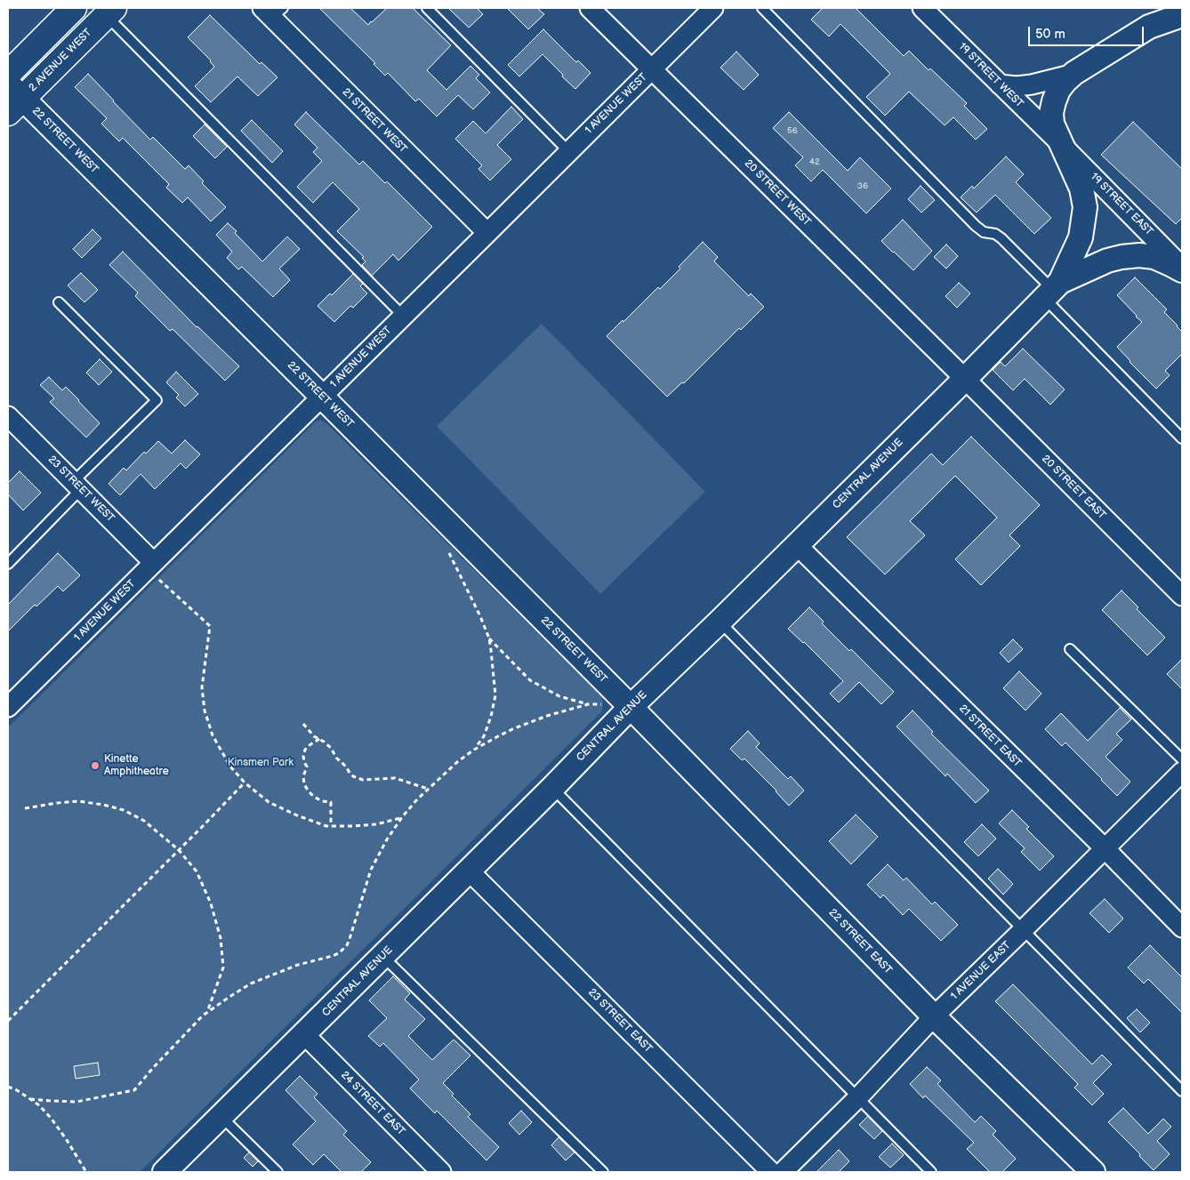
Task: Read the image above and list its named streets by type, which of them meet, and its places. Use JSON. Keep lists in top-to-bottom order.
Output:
{
  "streets": {
    "highway": ["2 AVENUE WEST"],
    "street": [
      "19 STREET WEST",
      "1 AVENUE WEST",
      "21 STREET WEST",
      "22 STREET WEST",
      "20 STREET WEST",
      "19 STREET EAST",
      "CENTRAL AVENUE",
      "20 STREET EAST",
      "23 STREET WEST",
      "21 STREET EAST",
      "22 STREET EAST",
      "1 AVENUE EAST",
      "23 STREET EAST",
      "24 STREET EAST"
    ]
  },
  "crossings": [
    ["2 AVENUE WEST", "22 STREET WEST"],
    ["19 STREET WEST", "19 STREET EAST"],
    ["19 STREET WEST", "CENTRAL AVENUE"],
    ["1 AVENUE WEST", "21 STREET WEST"],
    ["1 AVENUE WEST", "22 STREET WEST"],
    ["1 AVENUE WEST", "20 STREET WEST"],
    ["1 AVENUE WEST", "23 STREET WEST"],
    ["22 STREET WEST", "CENTRAL AVENUE"],
    ["22 STREET WEST", "22 STREET EAST"],
    ["20 STREET WEST", "CENTRAL AVENUE"],
    ["20 STREET WEST", "20 STREET EAST"],
    ["19 STREET EAST", "CENTRAL AVENUE"],
    ["CENTRAL AVENUE", "20 STREET EAST"],
    ["CENTRAL AVENUE", "21 STREET EAST"],
    ["CENTRAL AVENUE", "22 STREET EAST"],
    ["CENTRAL AVENUE", "23 STREET EAST"],
    ["CENTRAL AVENUE", "24 STREET EAST"],
    ["21 STREET EAST", "1 AVENUE EAST"],
    ["22 STREET EAST", "1 AVENUE EAST"]
  ],
  "parks": ["Kinsmen Park"],
  "places": ["Kinette Amphitheatre"],
  "house_numbers": ["56", "42", "36"],
  "scale_bar": "50 m"
}
